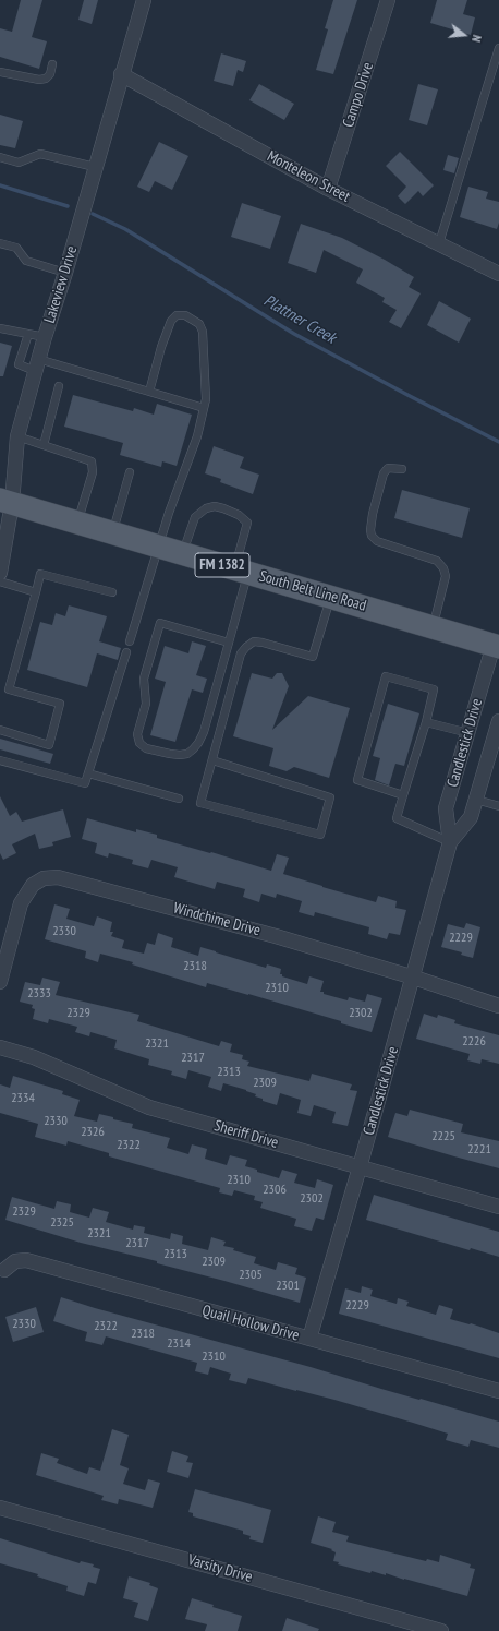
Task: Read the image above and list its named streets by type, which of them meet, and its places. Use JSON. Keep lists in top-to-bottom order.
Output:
{
  "streets": {
    "main road": ["FM 1382", "South Belt Line Road"],
    "street": [
      "Campo Drive",
      "Monteleon Street",
      "Lakeview Drive",
      "Candlestick Drive",
      "Windchime Drive",
      "Sheriff Drive",
      "Quail Hollow Drive",
      "Varsity Drive"
    ]
  },
  "crossings": [
    ["Campo Drive", "Monteleon Street"],
    ["Monteleon Street", "Lakeview Drive"],
    ["Lakeview Drive", "South Belt Line Road"],
    ["South Belt Line Road", "Candlestick Drive"],
    ["Candlestick Drive", "Windchime Drive"],
    ["Candlestick Drive", "Sheriff Drive"],
    ["Candlestick Drive", "Quail Hollow Drive"]
  ],
  "water": ["Plattner Creek"],
  "house_numbers": [
    "2330",
    "2229",
    "2318",
    "2310",
    "2333",
    "2329",
    "2302",
    "2226",
    "2321",
    "2317",
    "2313",
    "2309",
    "2334",
    "2330",
    "2326",
    "2225",
    "2322",
    "2221",
    "2310",
    "2306",
    "2302",
    "2329",
    "2325",
    "2321",
    "2317",
    "2313",
    "2309",
    "2305",
    "2301",
    "2229",
    "2330",
    "2322",
    "2318",
    "2314",
    "2310"
  ],
  "north": "right"
}
